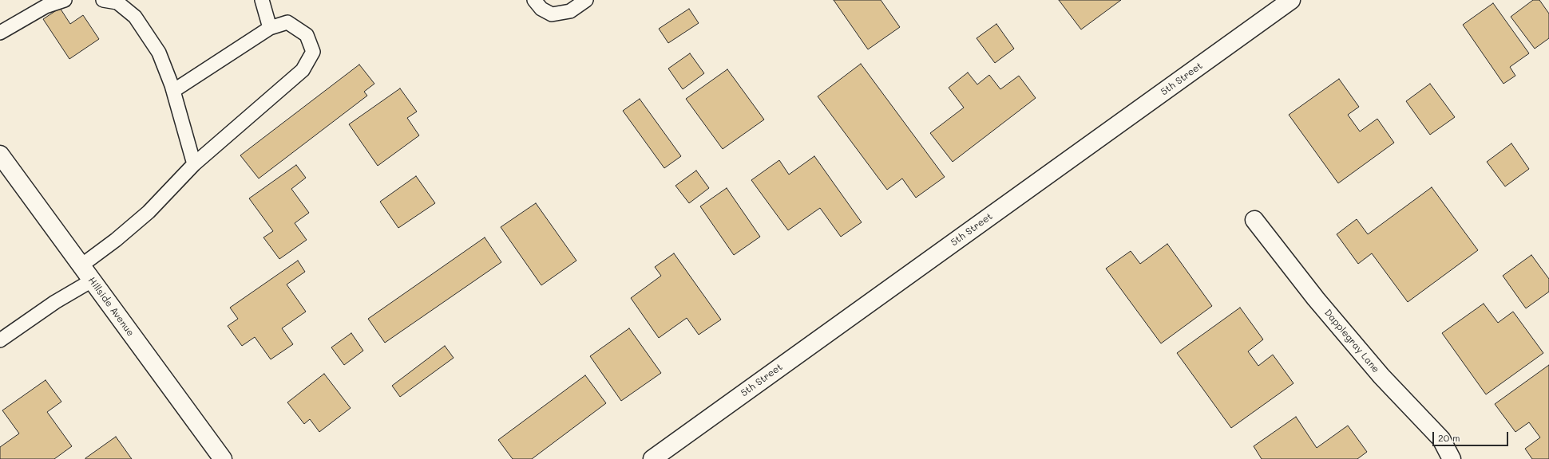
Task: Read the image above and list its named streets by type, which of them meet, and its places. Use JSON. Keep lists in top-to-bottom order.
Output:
{
  "streets": {
    "street": ["5th Street", "Hillside Avenue", "Dapplegray Lane"]
  },
  "scale_bar": "20 m"
}
